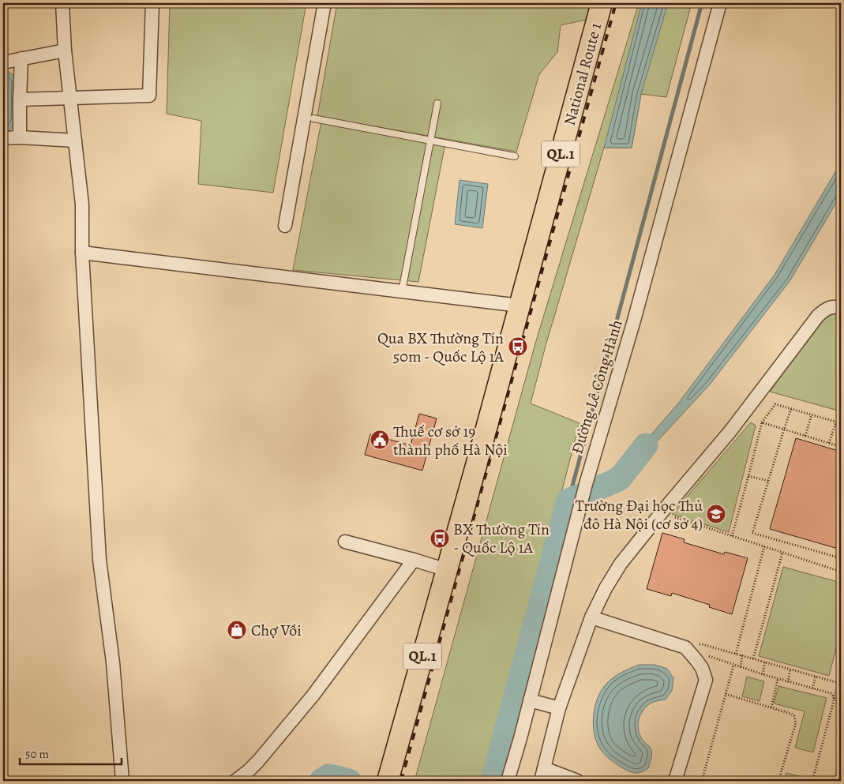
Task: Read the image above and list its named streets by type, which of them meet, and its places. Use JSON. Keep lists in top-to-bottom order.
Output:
{
  "streets": {
    "highway": ["National Route 1", "QL.1"],
    "street": ["Đường Lê Công Hành"]
  },
  "crossings": [
    ["National Route 1", "QL.1"]
  ],
  "places": {
    "bus stop": ["Qua BX Thường Tín 50m - Quốc Lộ 1A", "BX Thường Tín - Quốc Lộ 1A"],
    "public building": ["Thuế cơ sở 19 thành phố Hà Nội"],
    "school or university": ["Trường Đại học Thủ đô Hà Nội (cơ sở 4)"],
    "shop": ["Chợ Vồi"]
  },
  "scale_bar": "50 m"
}
